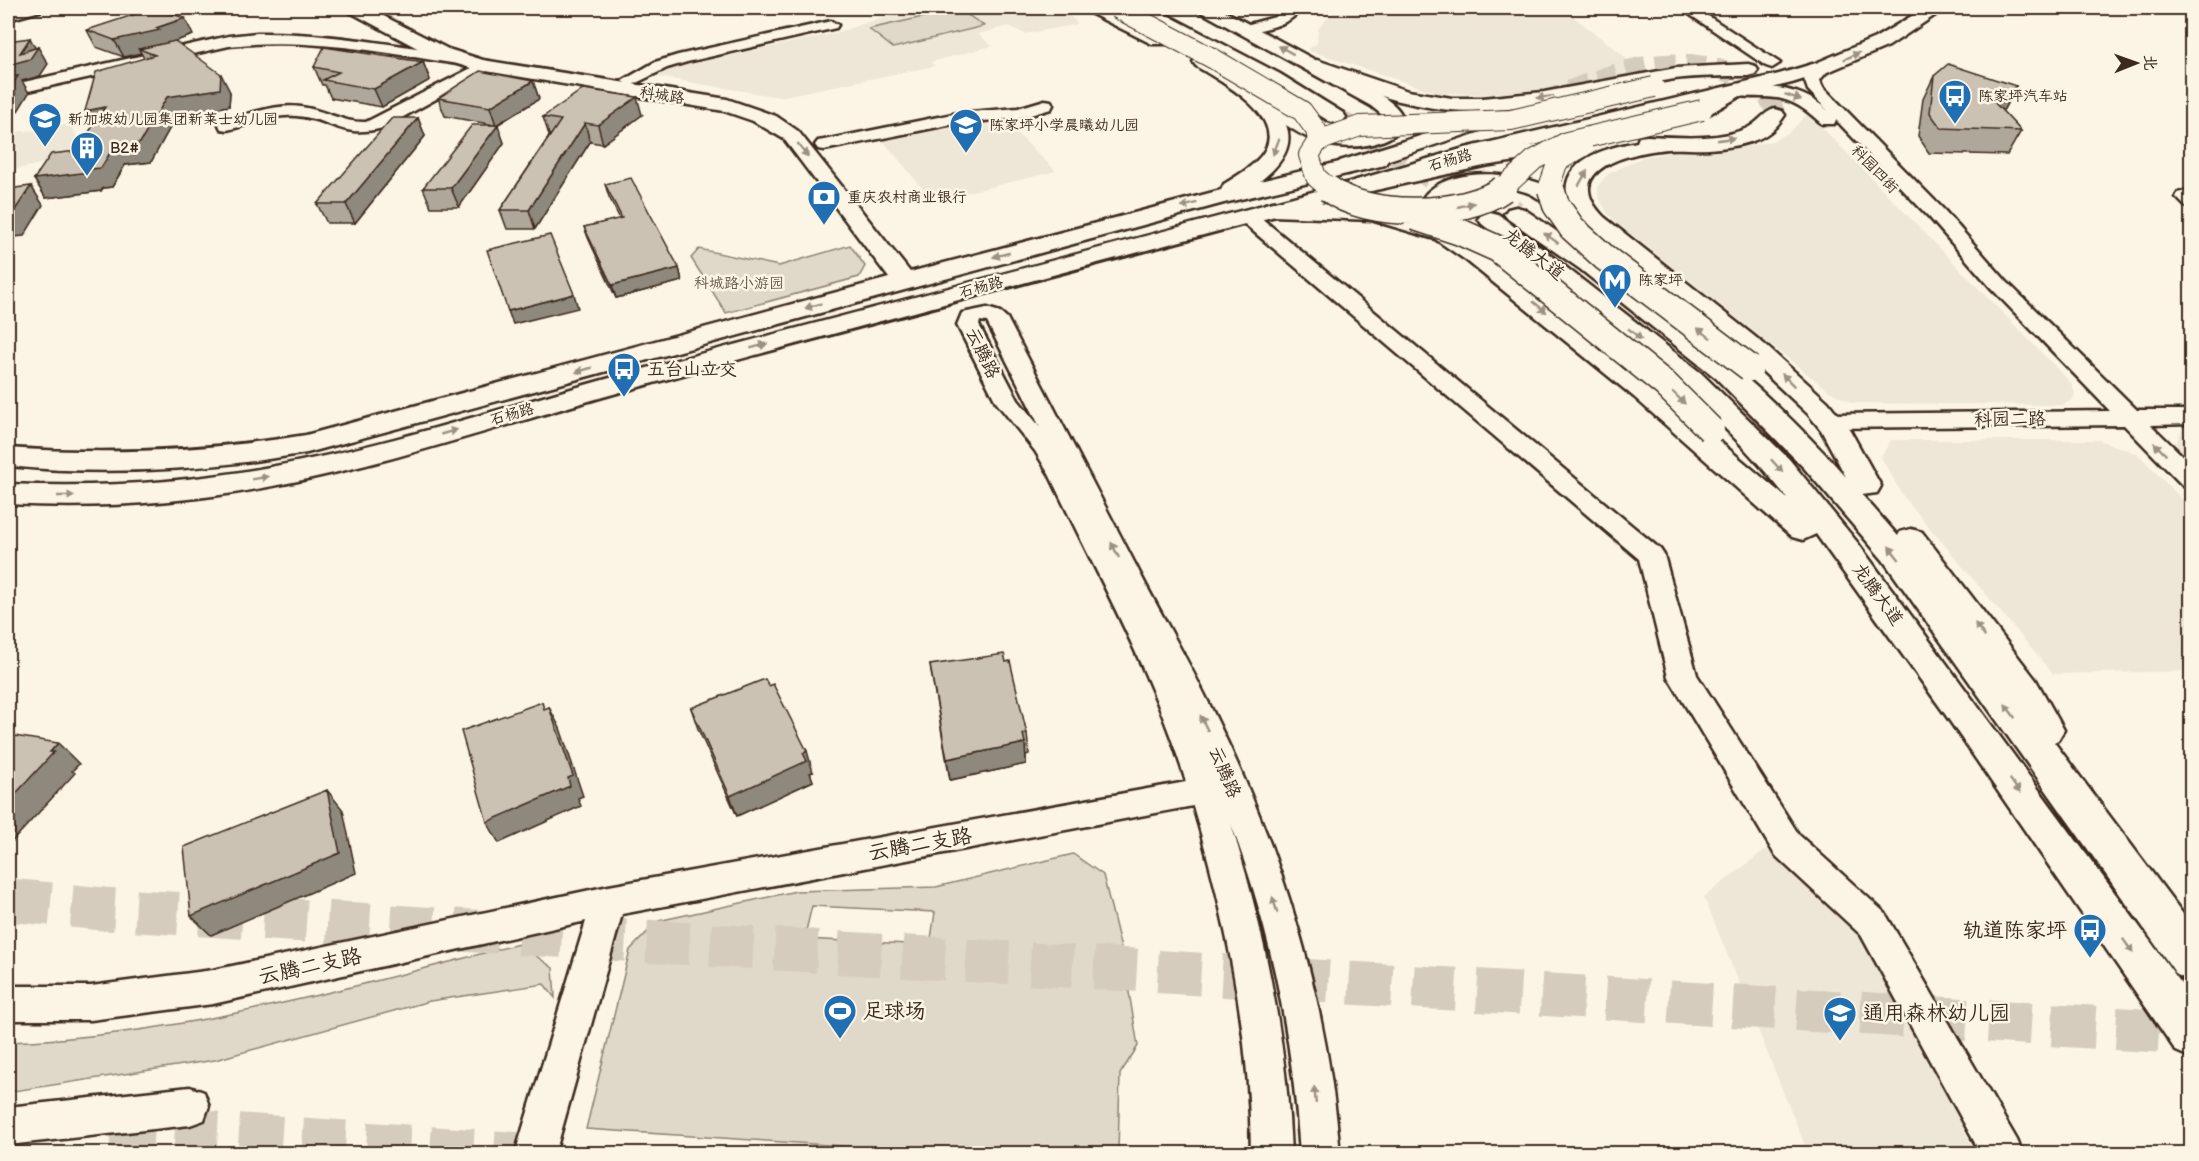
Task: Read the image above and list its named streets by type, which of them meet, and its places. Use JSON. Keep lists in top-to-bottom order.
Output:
{
  "streets": {
    "main road": ["科城路", "石杨路", "龙腾大道"],
    "street": [
      "科园四街",
      "云腾路",
      "科园二路",
      "云腾二支路"
    ]
  },
  "crossings": [
    ["科城路", "石杨路"],
    ["石杨路", "科园四街"],
    ["科园四街", "科园二路"],
    ["云腾路", "云腾二支路"]
  ],
  "parks": ["科城路小游园"],
  "places": {
    "bus stop": ["陈家坪汽车站", "五台山立交", "轨道陈家坪"],
    "school or university": ["新加坡幼儿园集团新莱士幼儿园", "陈家坪小学晨曦幼儿园", "通用森林幼儿园"],
    "building": ["B2#"],
    "bank": ["重庆农村商业银行"],
    "metro station": ["陈家坪"],
    "sports": ["足球场"]
  },
  "north": "right"
}
